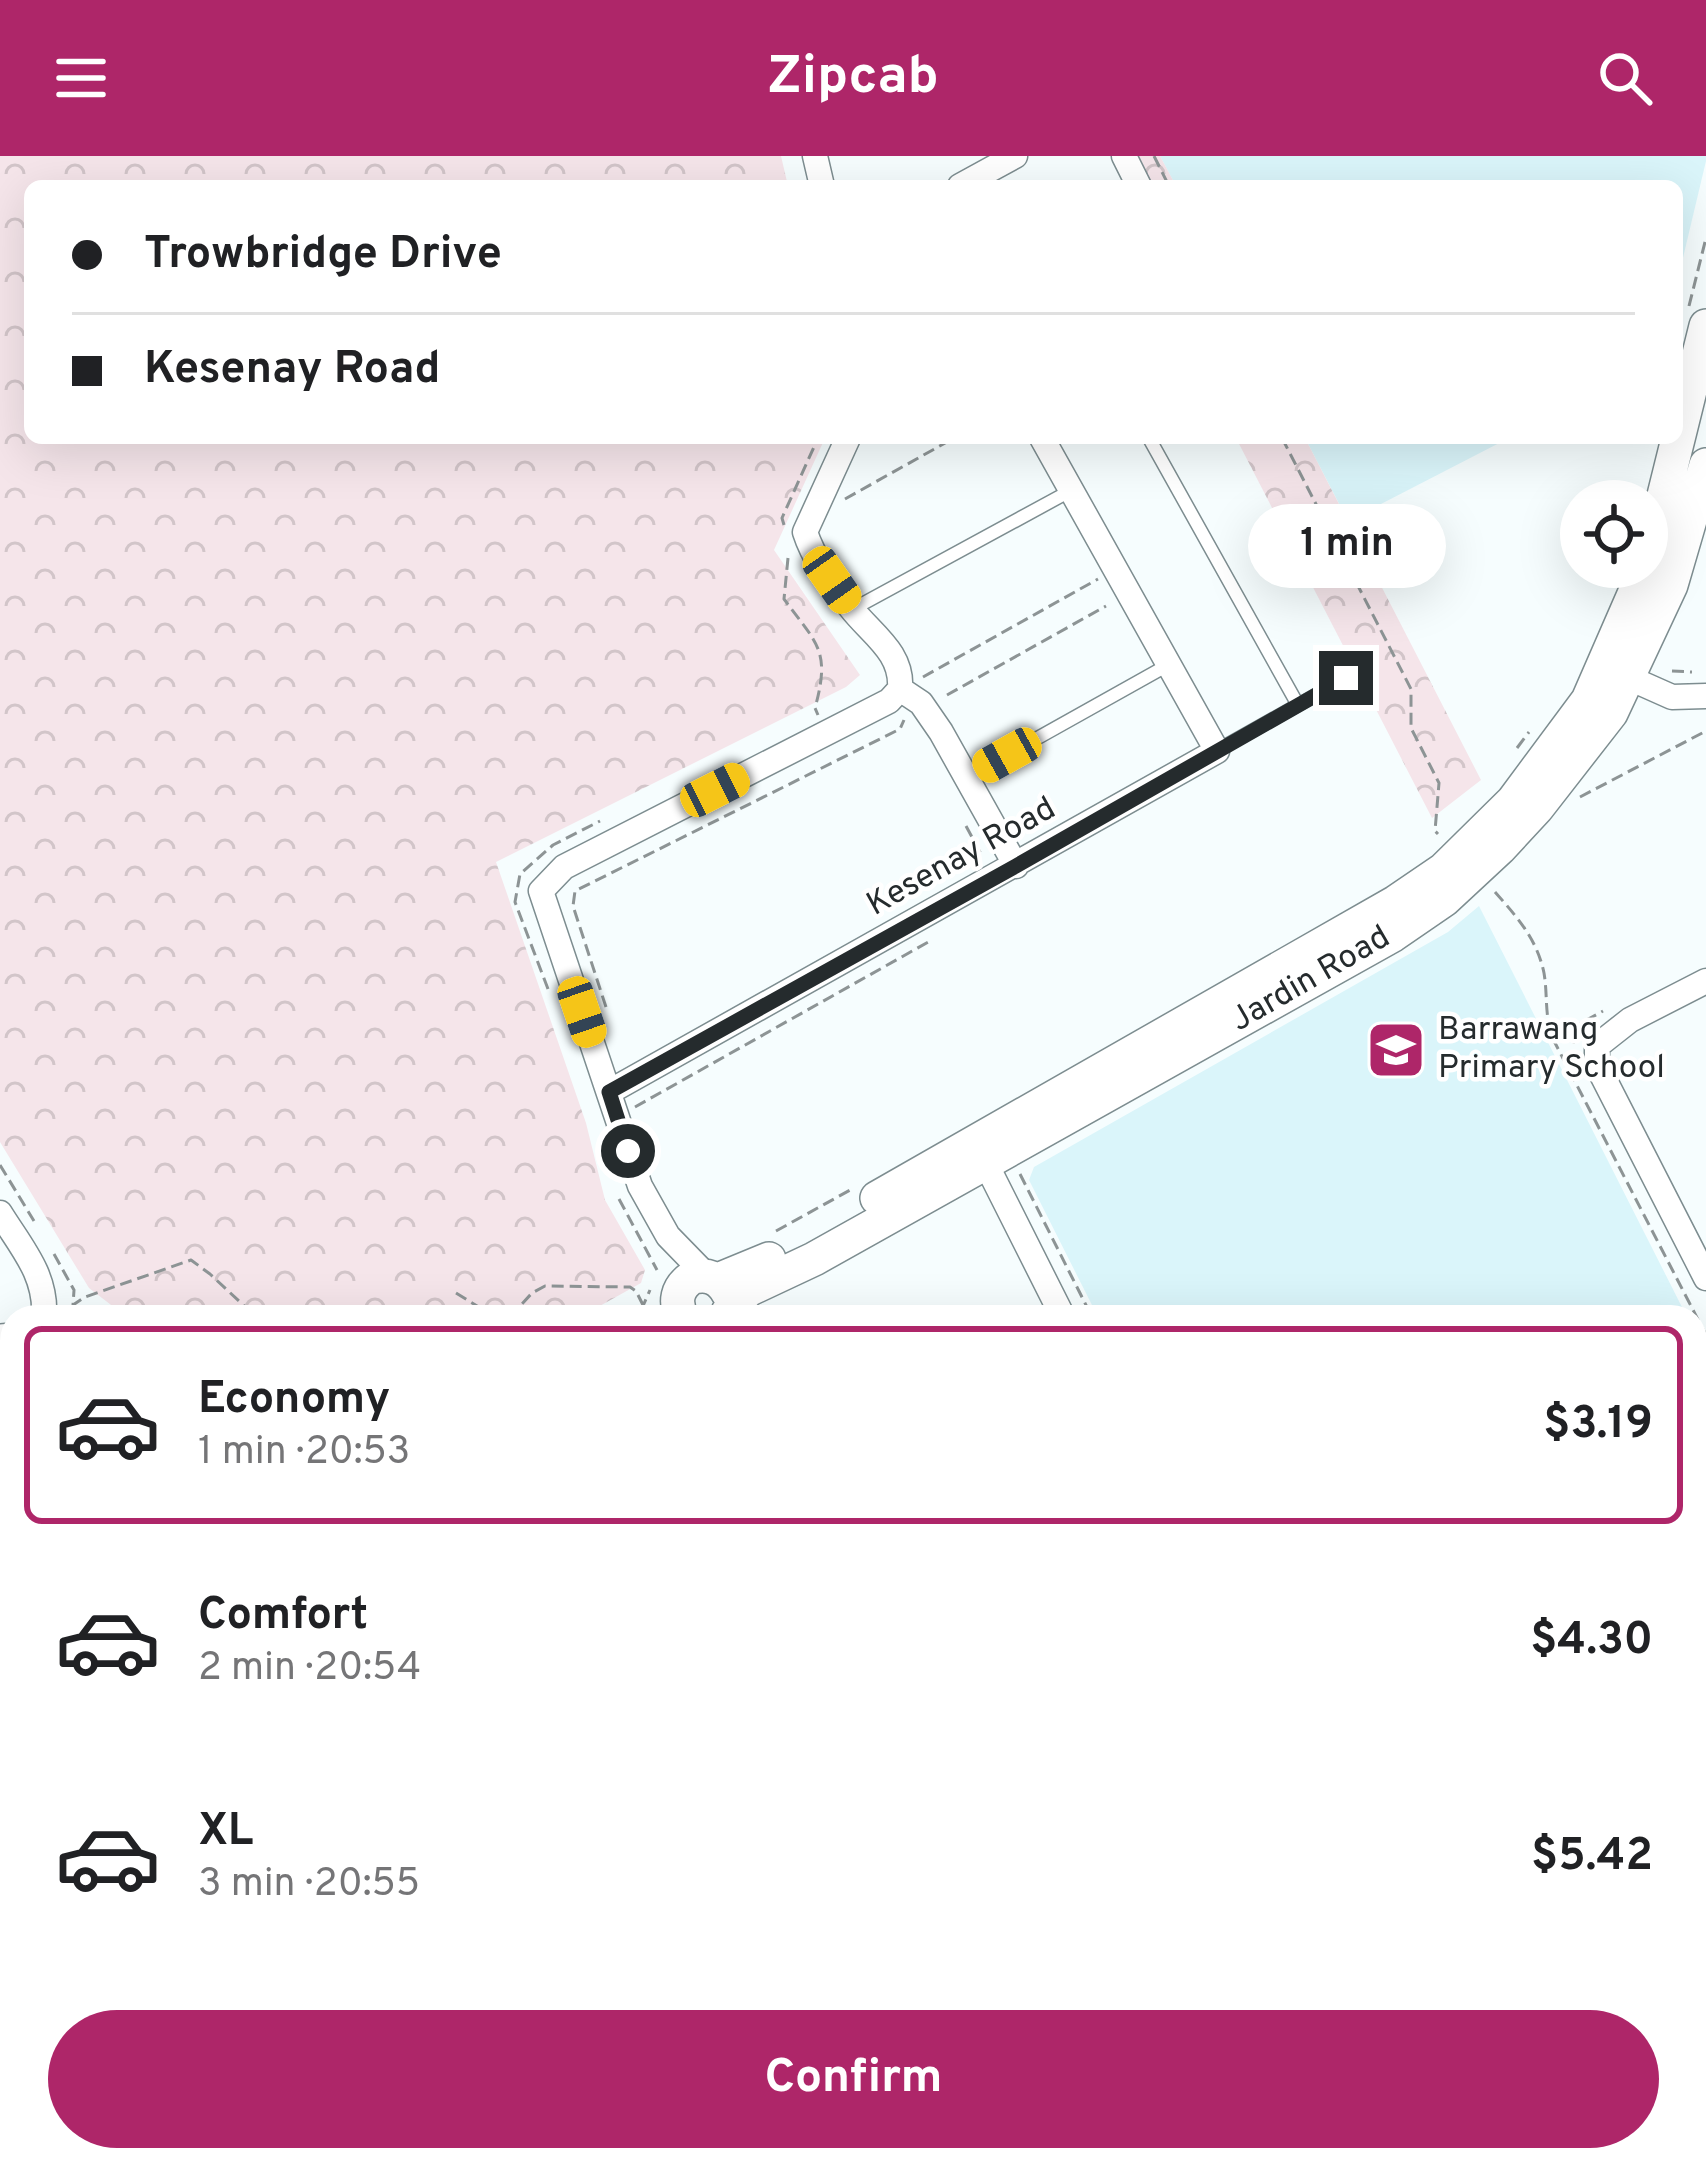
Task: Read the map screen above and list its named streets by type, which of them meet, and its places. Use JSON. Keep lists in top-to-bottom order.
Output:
{
  "streets": {
    "street": ["Kesenay Road", "Jardin Road"]
  },
  "places": {
    "school or university": ["Barrawang Primary School"]
  },
  "page": {
    "header": "Zipcab",
    "banner": ["Trowbridge Drive", "Kesenay Road"],
    "bubble": "1 min",
    "list": [
      {
        "name": "Economy",
        "note": "1 min · 20:53",
        "value": "$3.19"
      },
      {
        "name": "Comfort",
        "note": "2 min · 20:54",
        "value": "$4.30"
      },
      {
        "name": "XL",
        "note": "3 min · 20:55",
        "value": "$5.42"
      }
    ],
    "buttons": "Confirm"
  }
}
